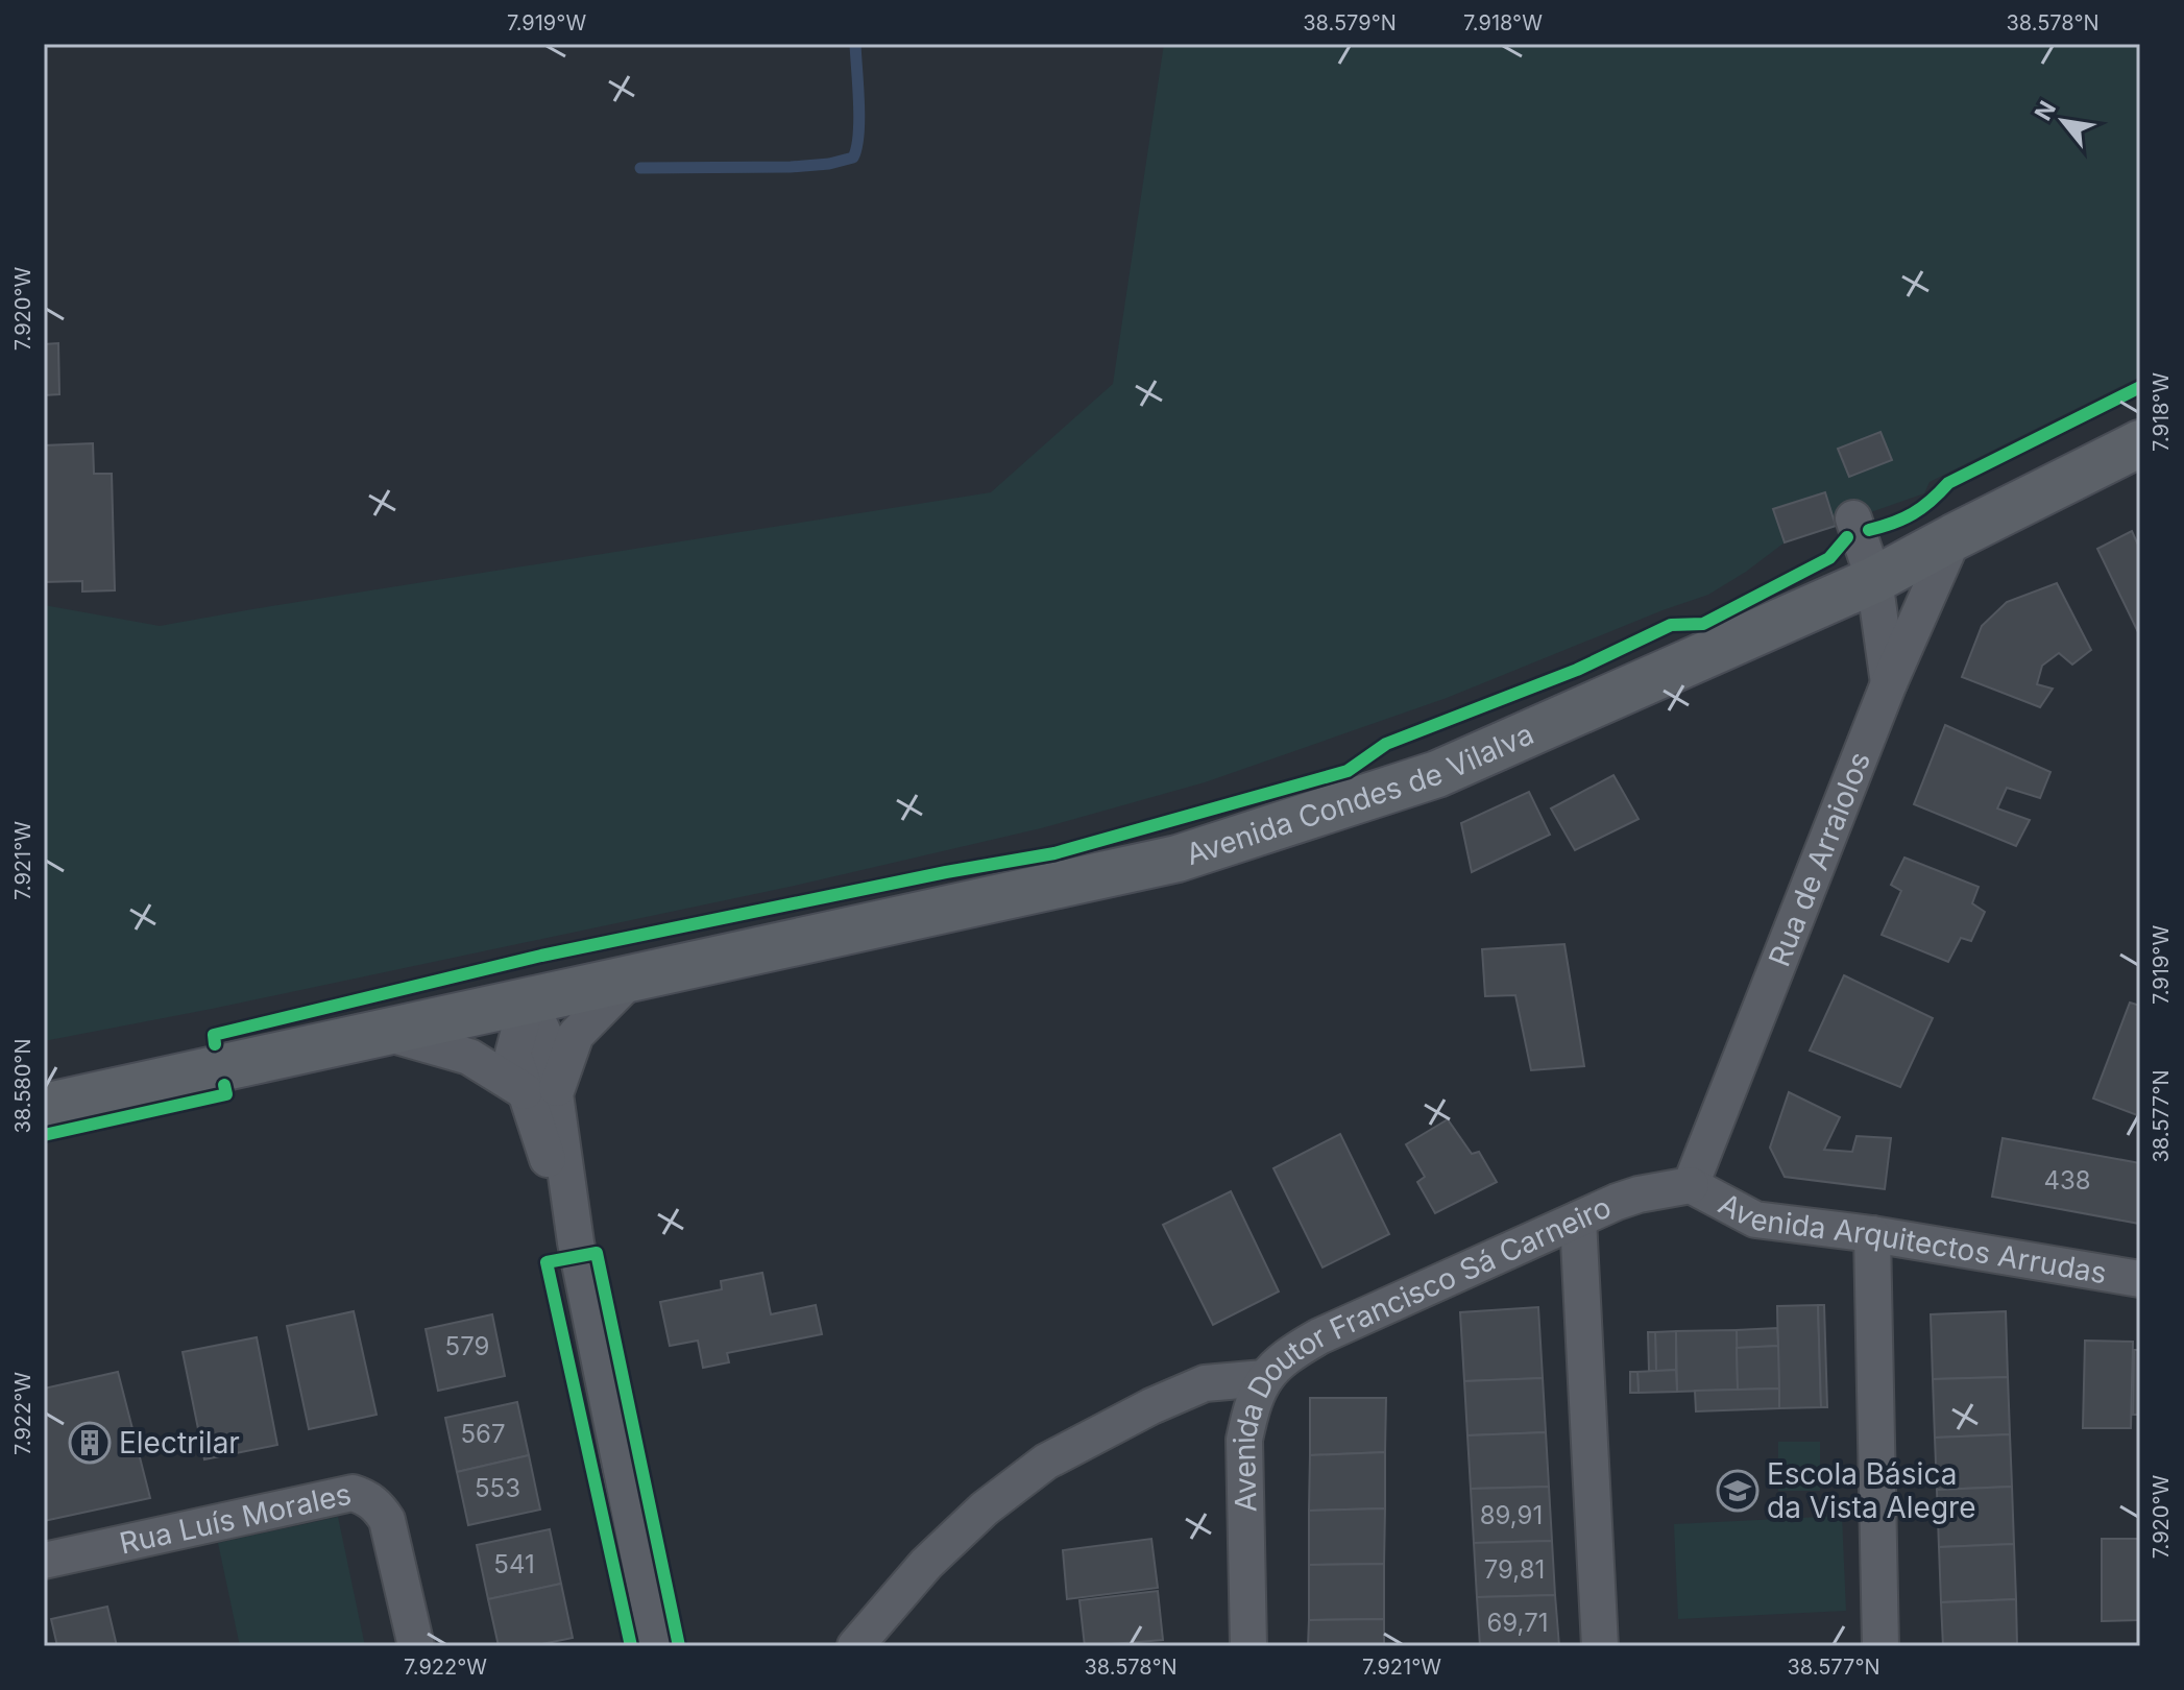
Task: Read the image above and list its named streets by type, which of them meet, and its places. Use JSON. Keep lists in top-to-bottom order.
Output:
{
  "streets": {
    "main road": ["Avenida Condes de Vilalva"],
    "street": [
      "Rua de Arraiolos",
      "Avenida Arquitectos Arrudas",
      "Avenida Doutor Francisco Sá Carneiro",
      "Rua Luís Morales"
    ]
  },
  "crossings": [
    ["Avenida Condes de Vilalva", "Rua de Arraiolos"],
    ["Rua de Arraiolos", "Avenida Arquitectos Arrudas"],
    ["Rua de Arraiolos", "Avenida Doutor Francisco Sá Carneiro"],
    ["Avenida Arquitectos Arrudas", "Avenida Doutor Francisco Sá Carneiro"]
  ],
  "places": {
    "building": ["Electrilar"],
    "school or university": ["Escola Básica da Vista Alegre"]
  },
  "house_numbers": [
    "438",
    "579",
    "567",
    "553",
    "89,91",
    "541",
    "79,81",
    "69,71"
  ],
  "north": "top left",
  "coordinates": [
    "7.919°W",
    "38.579°N",
    "7.918°W",
    "38.578°N",
    "7.920°W",
    "7.921°W",
    "38.580°N",
    "38.577°N",
    "7.922°W"
  ]
}
